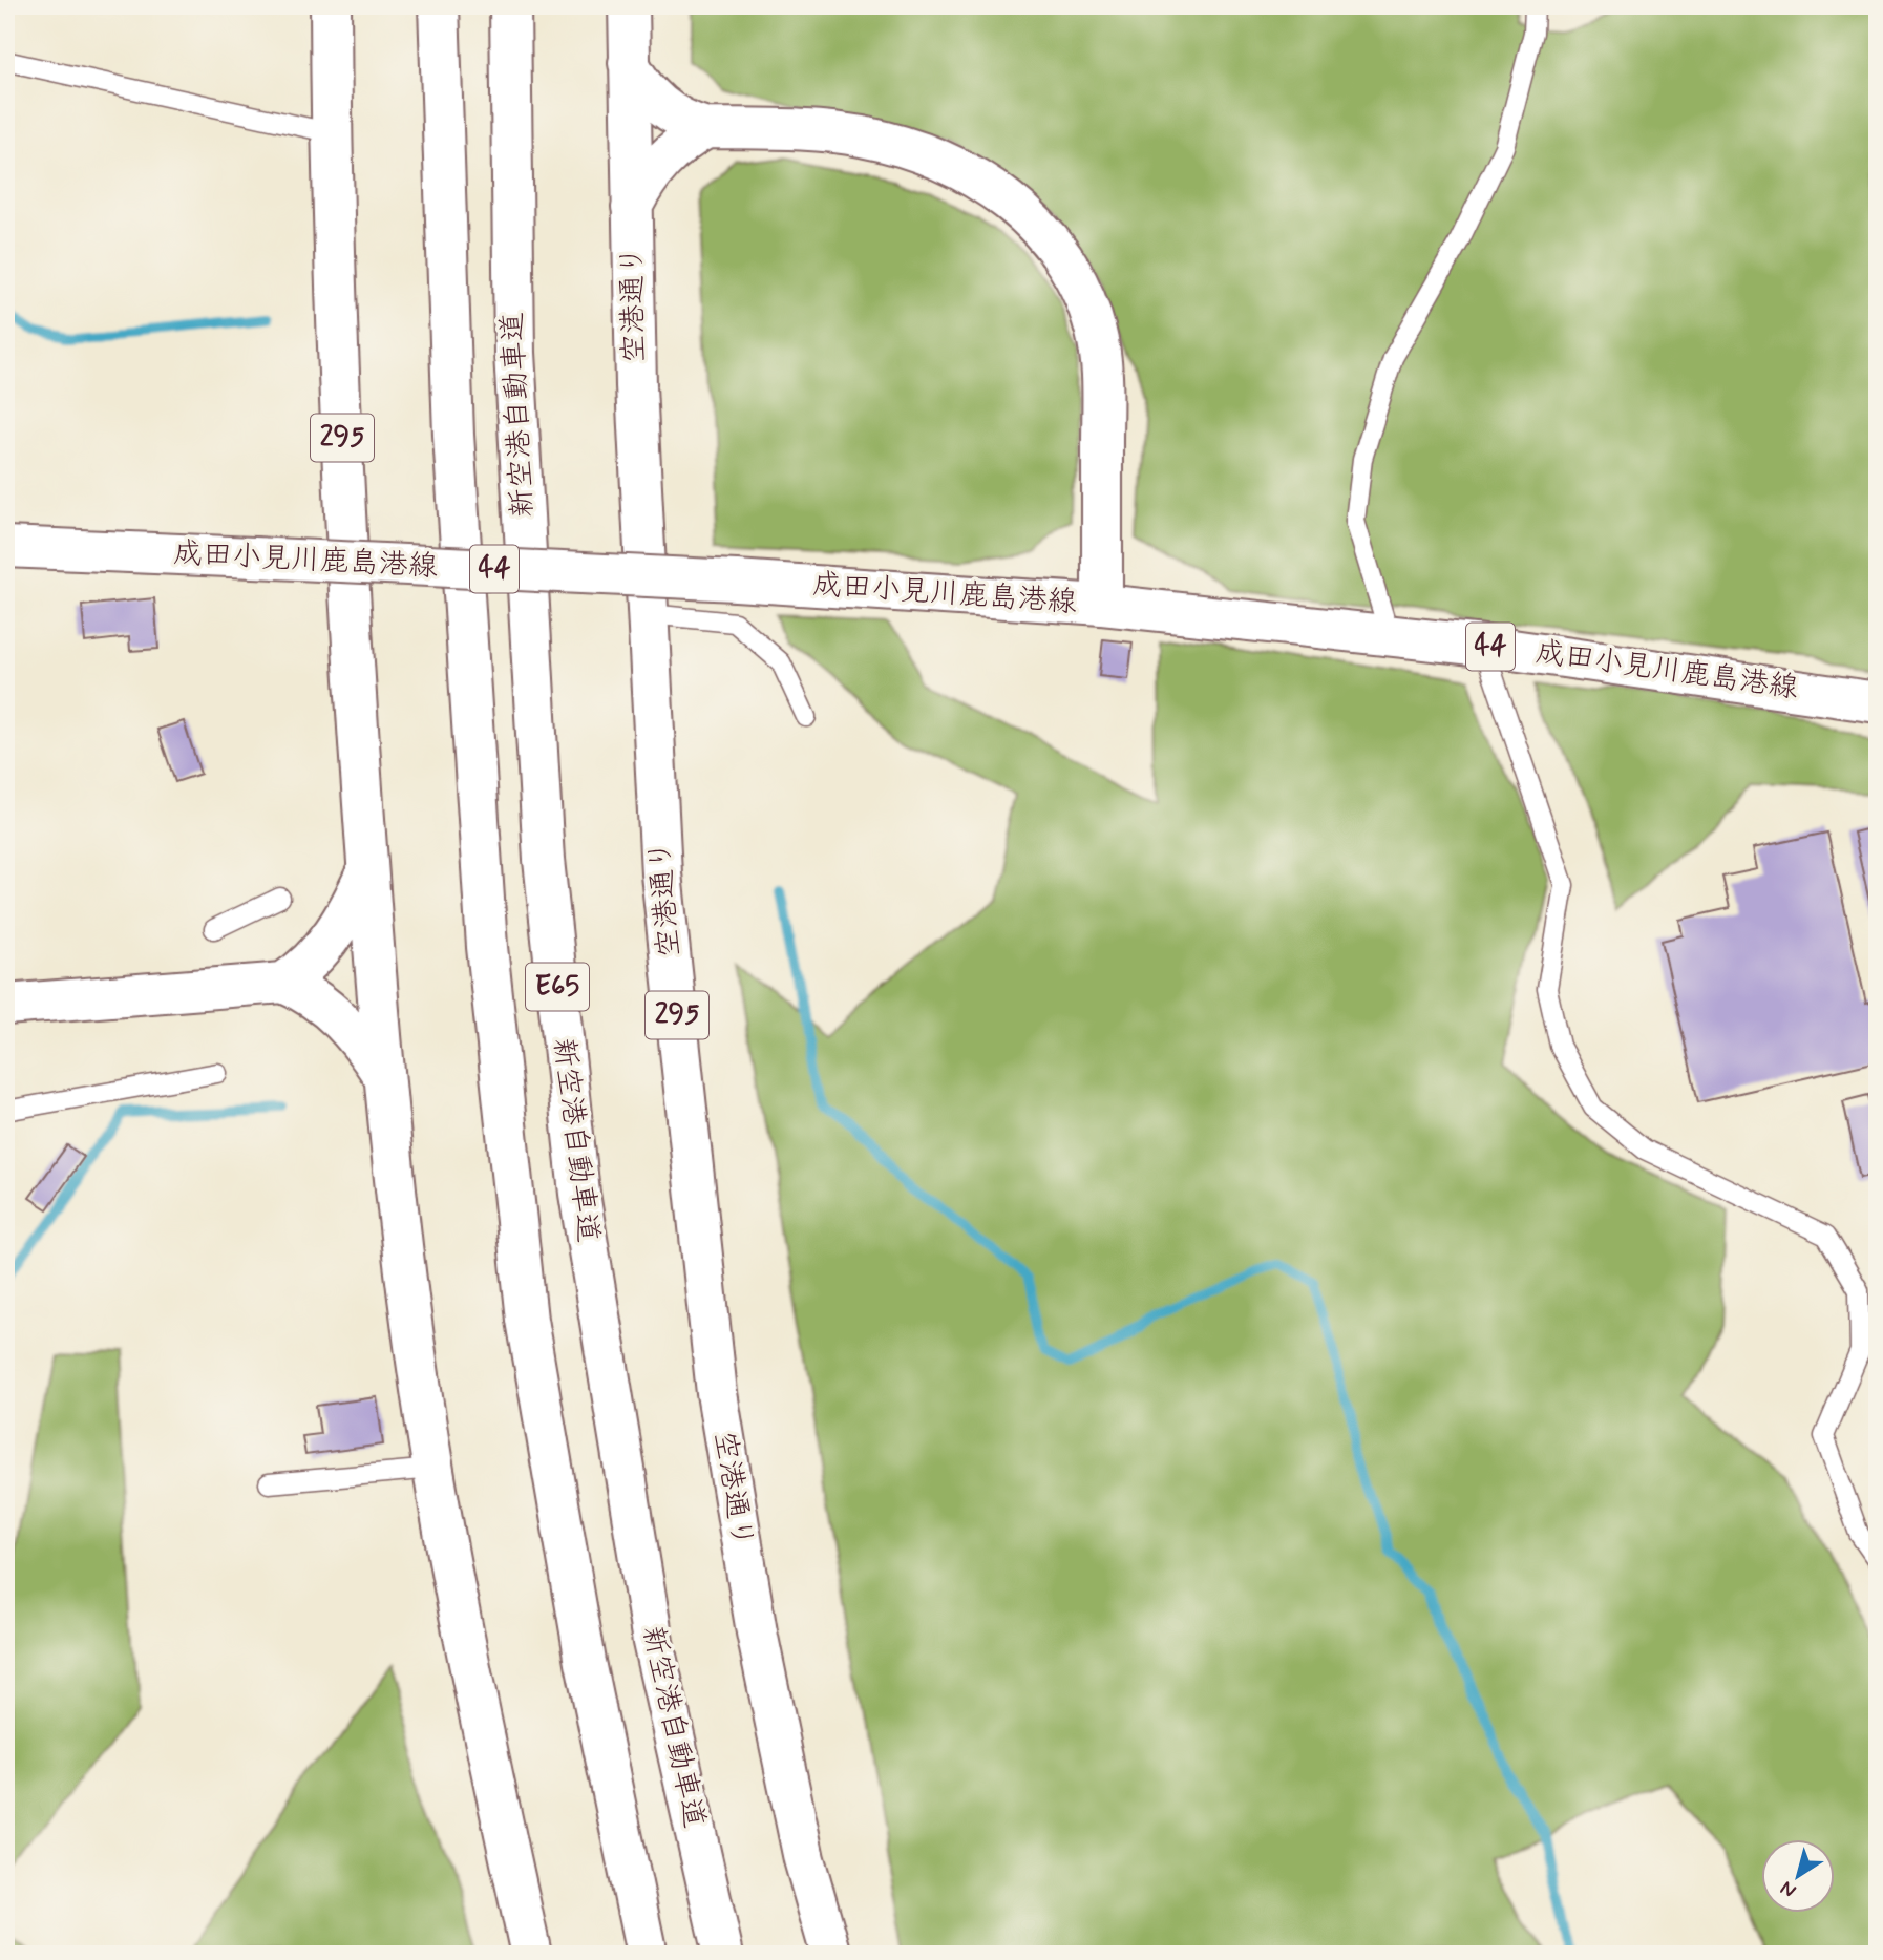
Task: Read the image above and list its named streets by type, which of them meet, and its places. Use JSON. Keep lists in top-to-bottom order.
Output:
{
  "streets": {
    "main road": [
      "空港通り",
      "新空港自動車道",
      "295",
      "成田小見川鹿島港線",
      "44",
      "E65"
    ]
  },
  "north": "bottom left"
}
